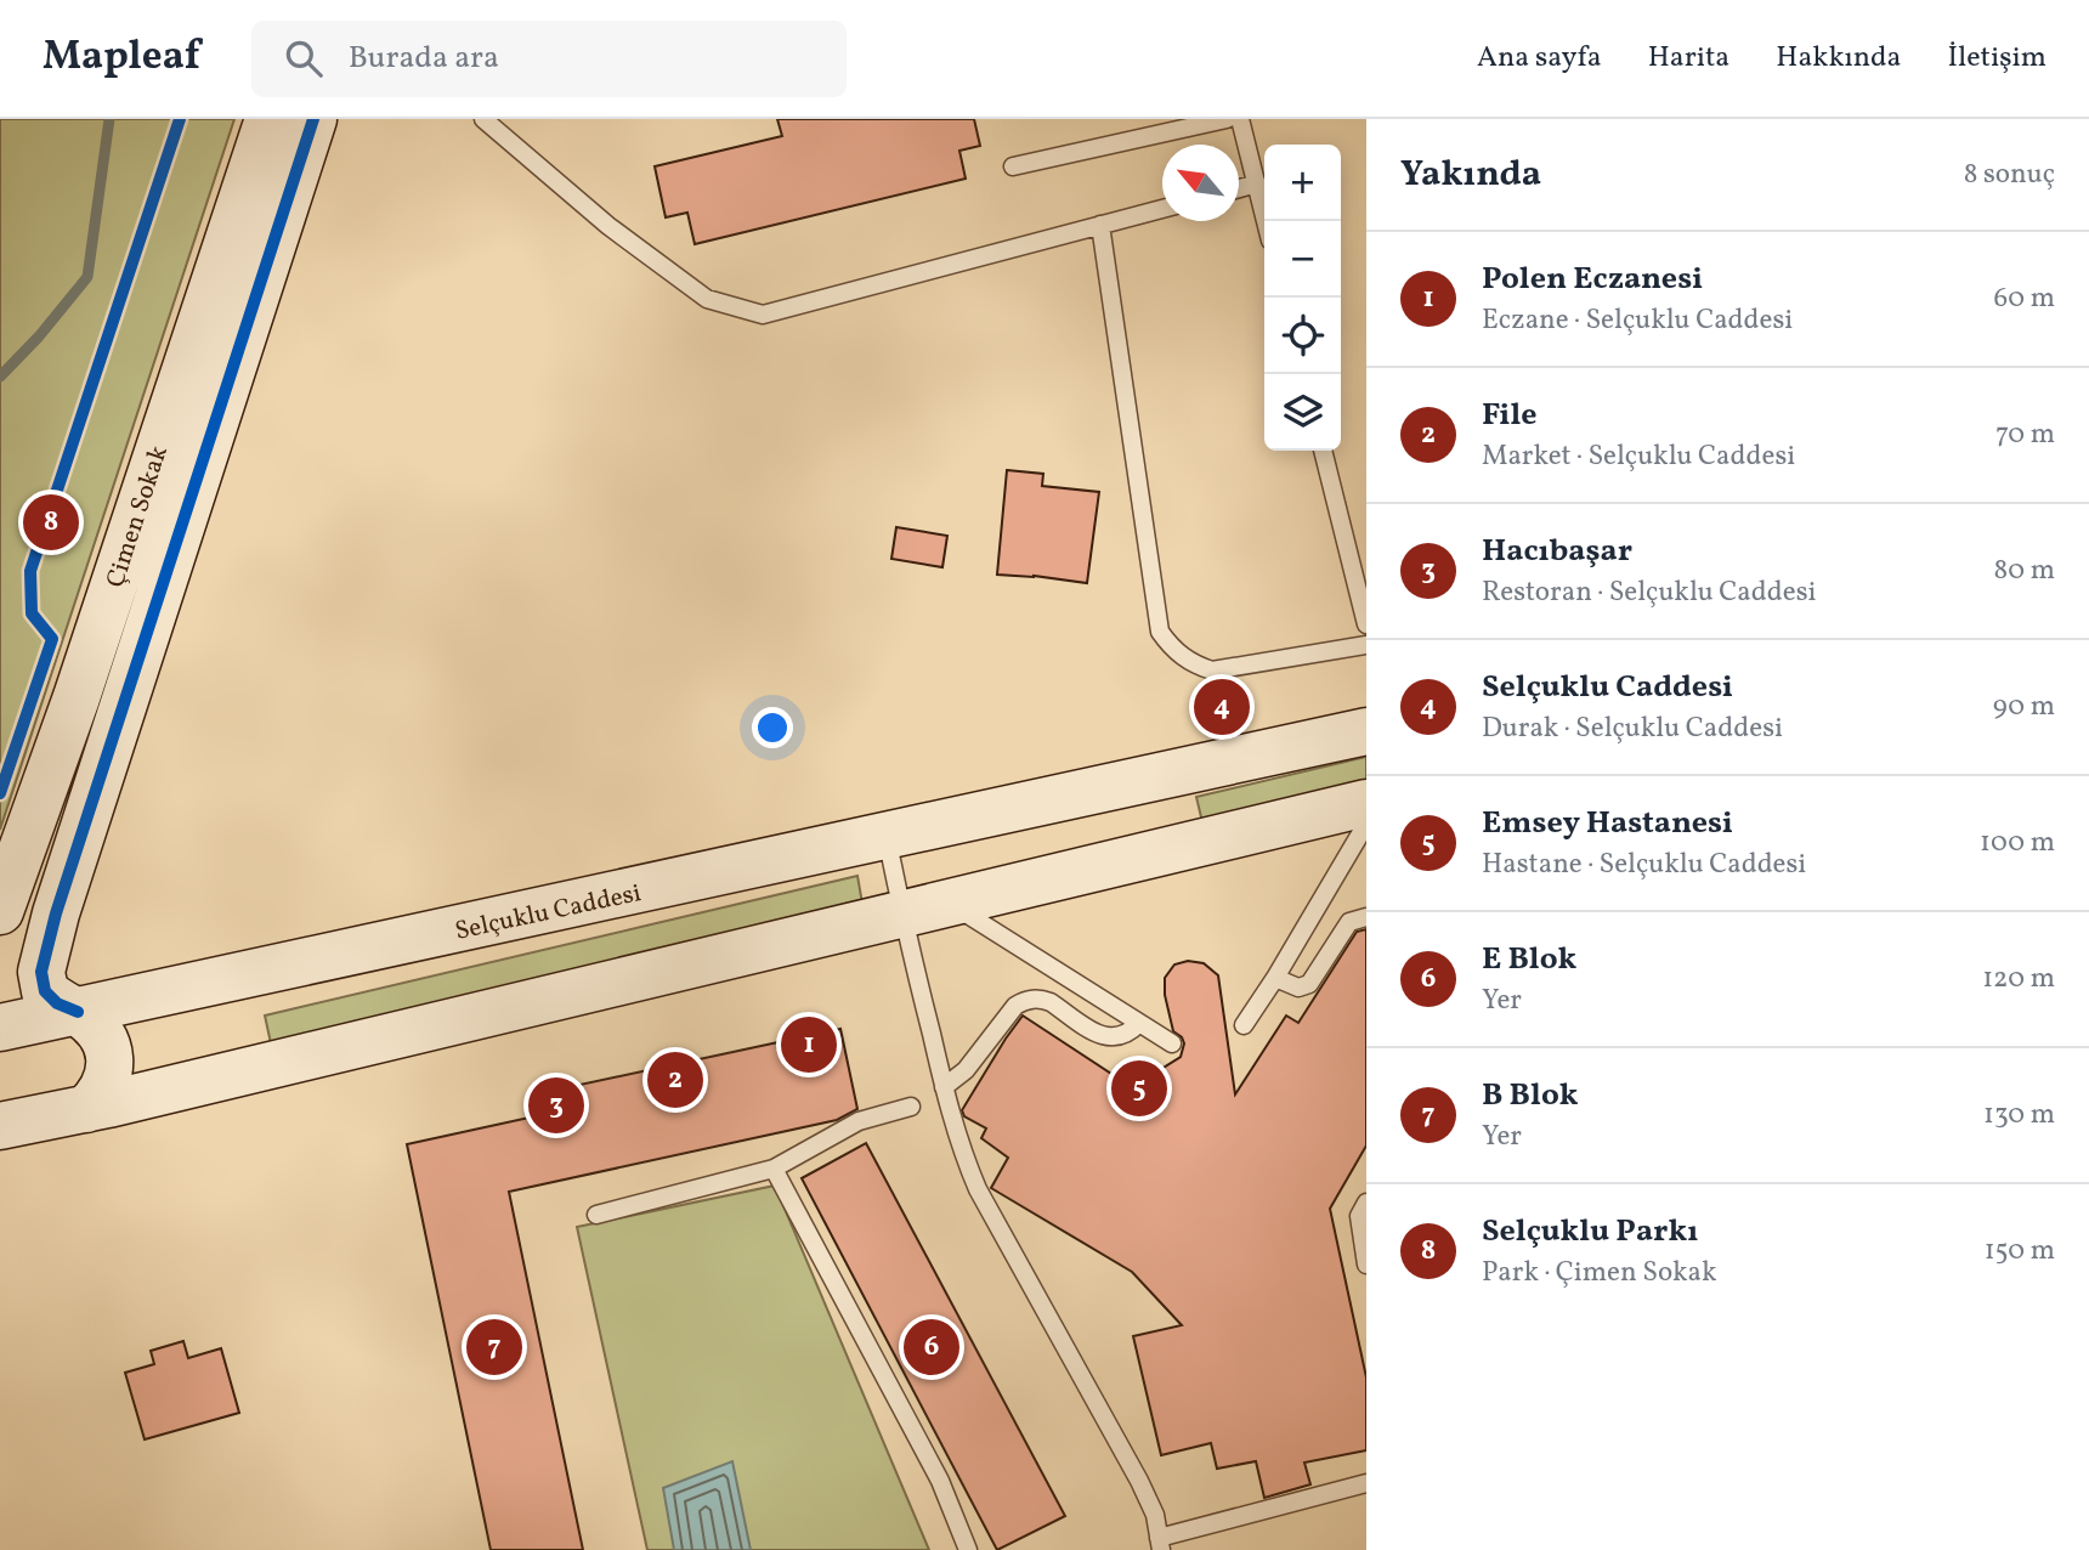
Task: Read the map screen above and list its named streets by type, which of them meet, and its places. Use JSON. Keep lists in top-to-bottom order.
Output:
{
  "streets": {
    "main road": ["Çimen Sokak", "Selçuklu Caddesi"]
  },
  "north": "top left",
  "page": {
    "header": "Mapleaf",
    "search": "Burada ara",
    "nav": [
      "Ana sayfa",
      "Harita",
      "Hakkında",
      "İletişim"
    ],
    "heading": ["Yakında", "8 sonuç"],
    "map_buttons": ["+", "−"],
    "list": [
      {
        "mark": "1",
        "name": "Polen Eczanesi",
        "note": "Eczane · Selçuklu Caddesi",
        "value": "60 m"
      },
      {
        "mark": "2",
        "name": "File",
        "note": "Market · Selçuklu Caddesi",
        "value": "70 m"
      },
      {
        "mark": "3",
        "name": "Hacıbaşar",
        "note": "Restoran · Selçuklu Caddesi",
        "value": "80 m"
      },
      {
        "mark": "4",
        "name": "Selçuklu Caddesi",
        "note": "Durak · Selçuklu Caddesi",
        "value": "90 m"
      },
      {
        "mark": "5",
        "name": "Emsey Hastanesi",
        "note": "Hastane · Selçuklu Caddesi",
        "value": "100 m"
      },
      {
        "mark": "6",
        "name": "E Blok",
        "note": "Yer",
        "value": "120 m"
      },
      {
        "mark": "7",
        "name": "B Blok",
        "note": "Yer",
        "value": "130 m"
      },
      {
        "mark": "8",
        "name": "Selçuklu Parkı",
        "note": "Park · Çimen Sokak",
        "value": "150 m"
      }
    ],
    "pins": [
      "8",
      "4",
      "1",
      "2",
      "5",
      "3",
      "6",
      "7"
    ]
  }
}
